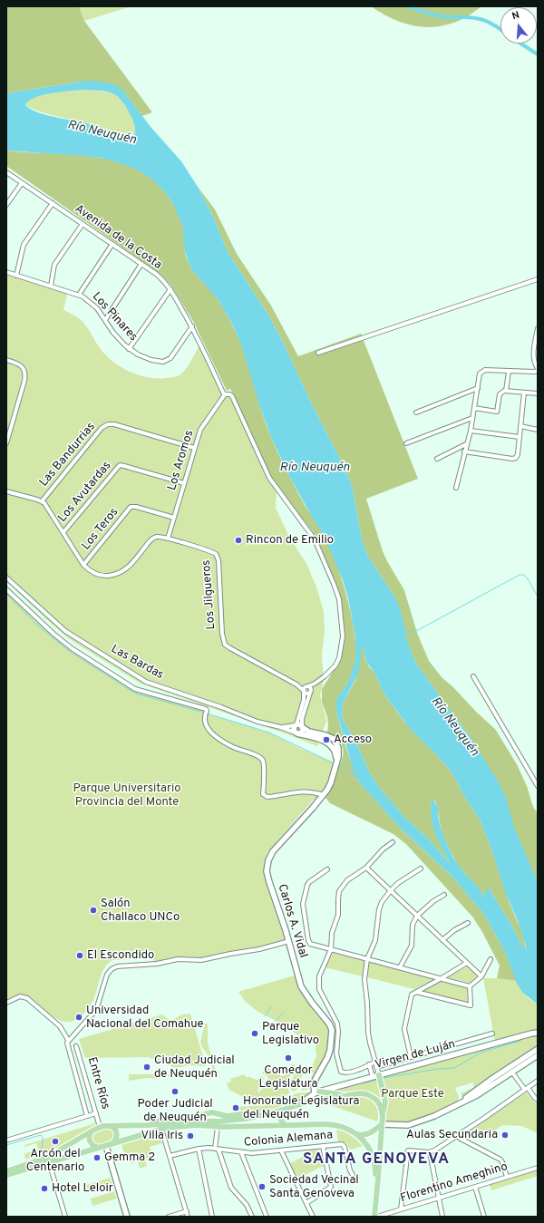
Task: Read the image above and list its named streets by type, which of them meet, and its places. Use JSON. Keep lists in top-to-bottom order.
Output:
{
  "streets": {
    "street": [
      "Avenida de la Costa",
      "Los Pinares",
      "Las Bandurrias",
      "Los Aromos",
      "Los Avutardas",
      "Los Teros",
      "Los Jilgueros",
      "Las Bardas",
      "Carlos A. Vidal",
      "Virgen de Luján",
      "Entre Ríos",
      "Colonia Alemana",
      "Florentino Ameghino"
    ]
  },
  "crossings": [
    ["Avenida de la Costa", "Los Pinares"],
    ["Avenida de la Costa", "Los Aromos"],
    ["Avenida de la Costa", "Los Jilgueros"],
    ["Avenida de la Costa", "Las Bardas"],
    ["Avenida de la Costa", "Carlos A. Vidal"],
    ["Las Bandurrias", "Los Aromos"],
    ["Las Bandurrias", "Los Jilgueros"],
    ["Los Aromos", "Los Avutardas"],
    ["Los Aromos", "Los Teros"],
    ["Los Aromos", "Los Jilgueros"],
    ["Los Avutardas", "Los Jilgueros"],
    ["Los Teros", "Los Jilgueros"],
    ["Las Bardas", "Carlos A. Vidal"],
    ["Carlos A. Vidal", "Virgen de Luján"]
  ],
  "districts": ["SANTA GENOVEVA"],
  "water": ["Río Neuquén"],
  "parks": ["Parque Universitario Provincia del Monte", "Parque Este"],
  "places": [
    "Rincon de Emilio",
    "Acceso",
    "Salón Challaco UNCo",
    "El Escondido",
    "Universidad Nacional del Comahue",
    "Parque Legislativo",
    "Comedor Legislatura",
    "Ciudad Judicial de Neuquén",
    "Poder Judicial de Neuquén",
    "Honorable Legislatura del Neuquén",
    "Aulas Secundaria",
    "Villa Iris",
    "Arcón del Centenario",
    "Gemma 2",
    "Sociedad Vecinal Santa Genoveva",
    "Hotel Leloir"
  ],
  "north": "top"
}
